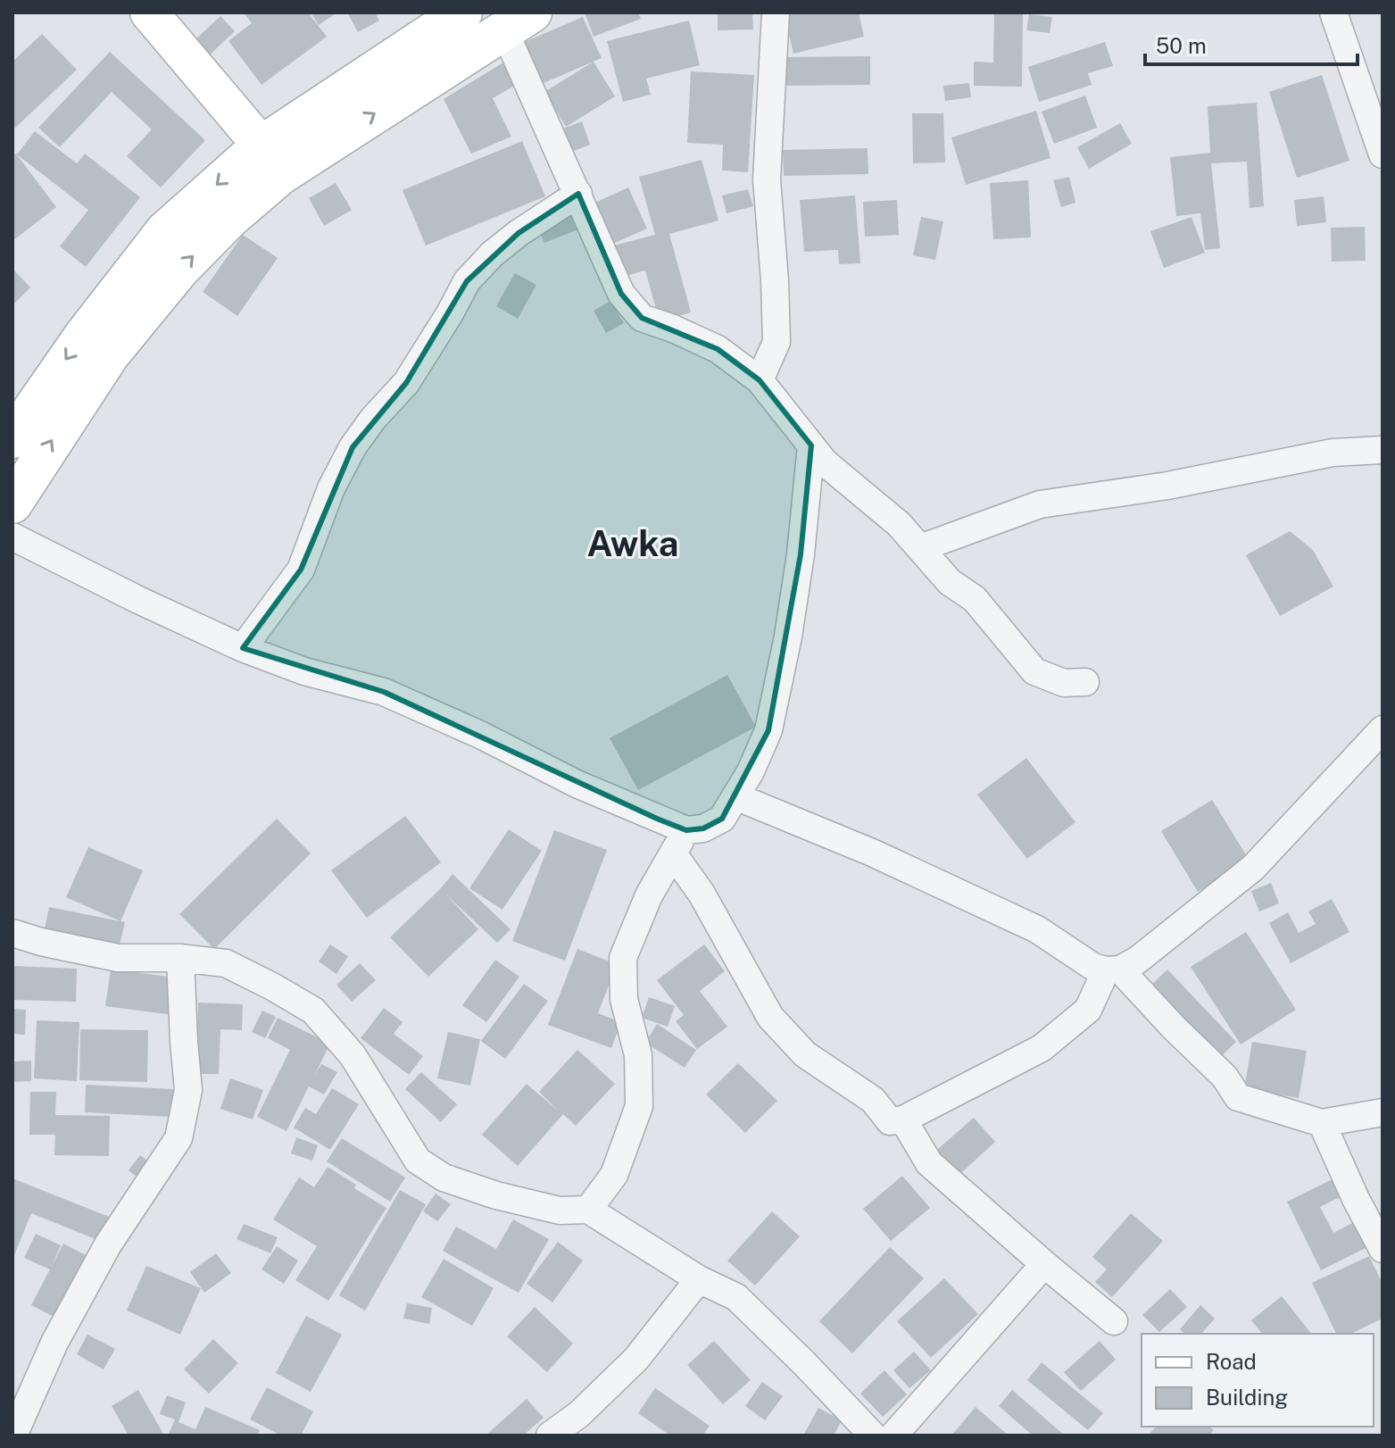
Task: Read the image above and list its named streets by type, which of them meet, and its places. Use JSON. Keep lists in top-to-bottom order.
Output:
{
  "districts": ["Awka"],
  "legend": ["Road", "Building"],
  "scale_bar": "50 m"
}
